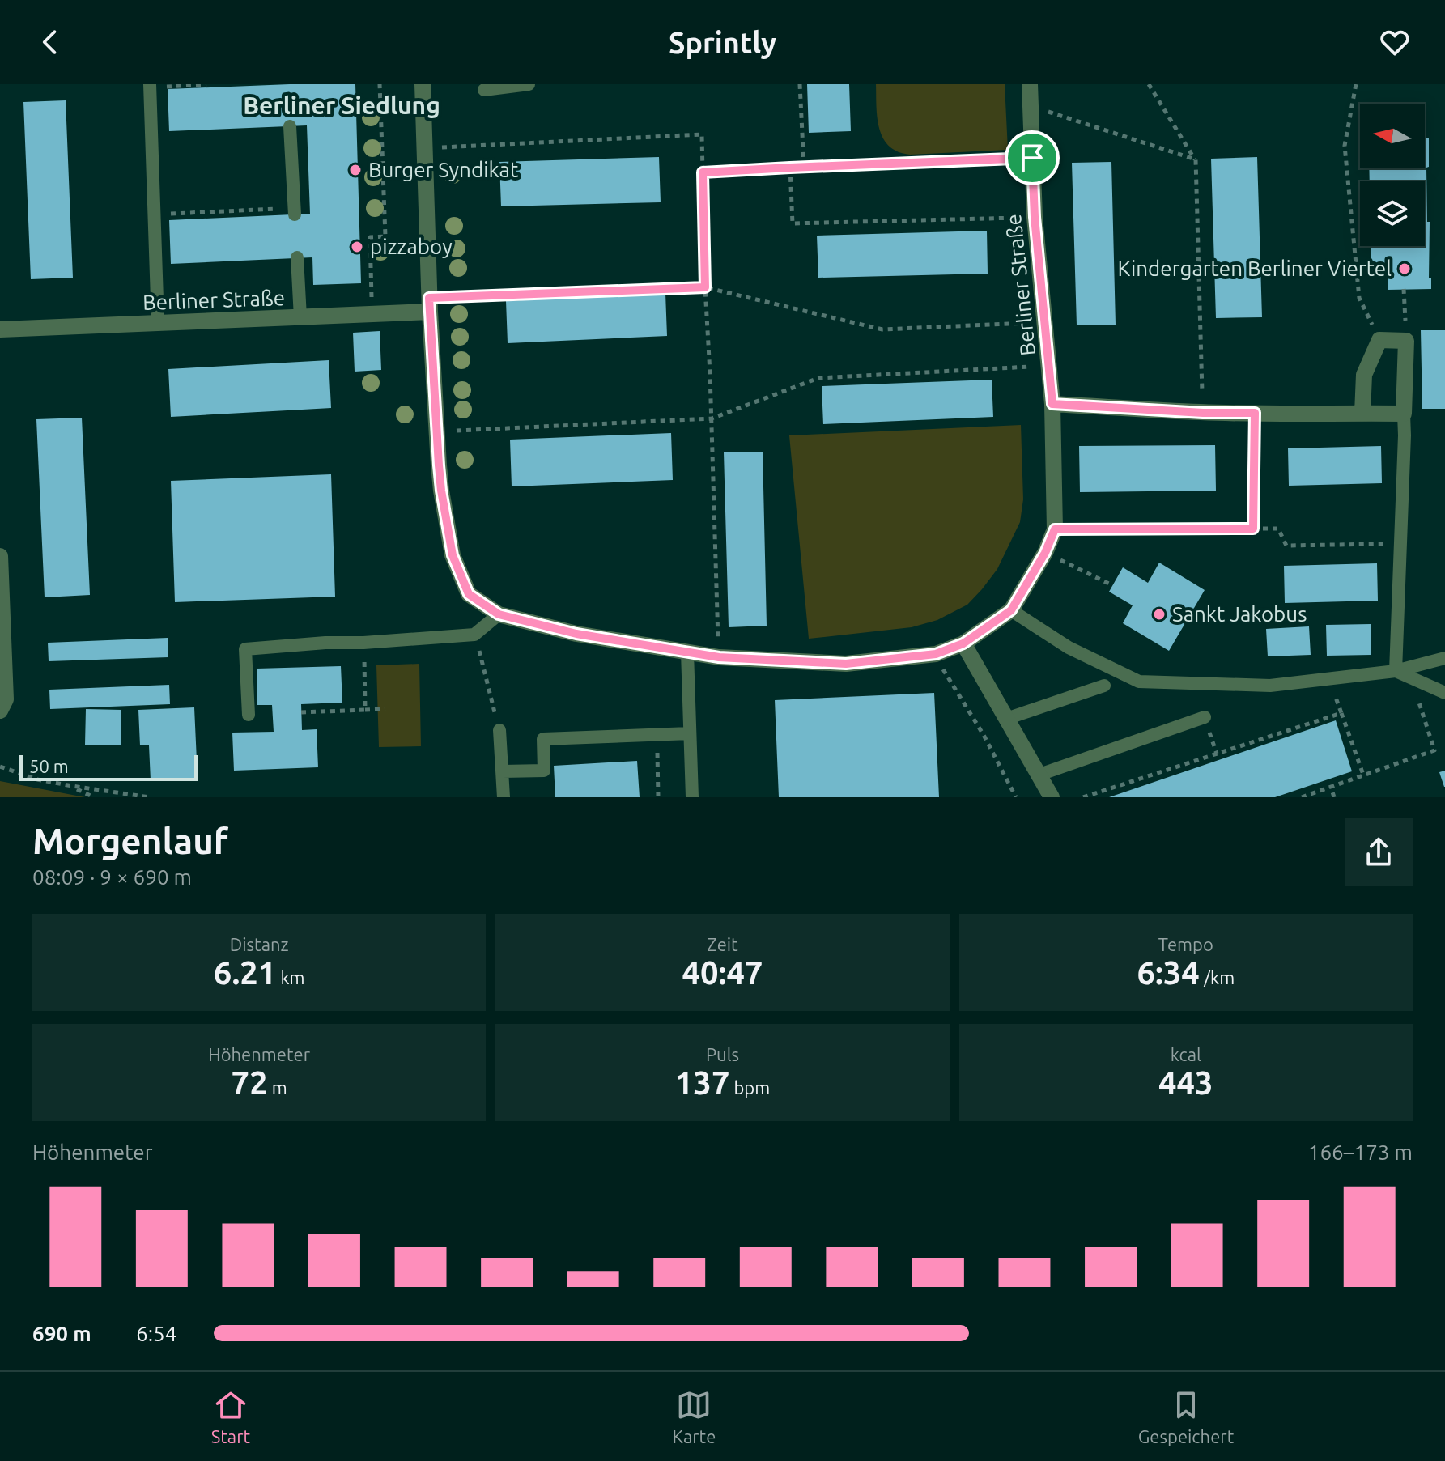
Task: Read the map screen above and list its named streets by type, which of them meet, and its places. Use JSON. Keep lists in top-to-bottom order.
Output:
{
  "streets": {
    "street": ["Berliner Straße"]
  },
  "districts": ["Berliner Siedlung"],
  "places": [
    "Burger Syndikat",
    "pizzaboy",
    "Kindergarten Berliner Viertel",
    "Sankt Jakobus"
  ],
  "scale_bar": "50 m",
  "north": "left",
  "page": {
    "header": "Sprintly",
    "scale": "50 m",
    "heading": ["Morgenlauf", "08:09 · 9 × 690 m"],
    "stats": [
      ["Distanz", "6.21 km"],
      ["Zeit", "40:47"],
      ["Tempo", "6:34 /km"],
      ["Höhenmeter", "72 m"],
      ["Puls", "137 bpm"],
      ["kcal", "443"]
    ],
    "chart": ["Höhenmeter", "166–173 m"],
    "list": [
      {
        "name": "690 m",
        "note": "6:54"
      }
    ],
    "tabs": ["Start", "Karte", "Gespeichert"]
  }
}
